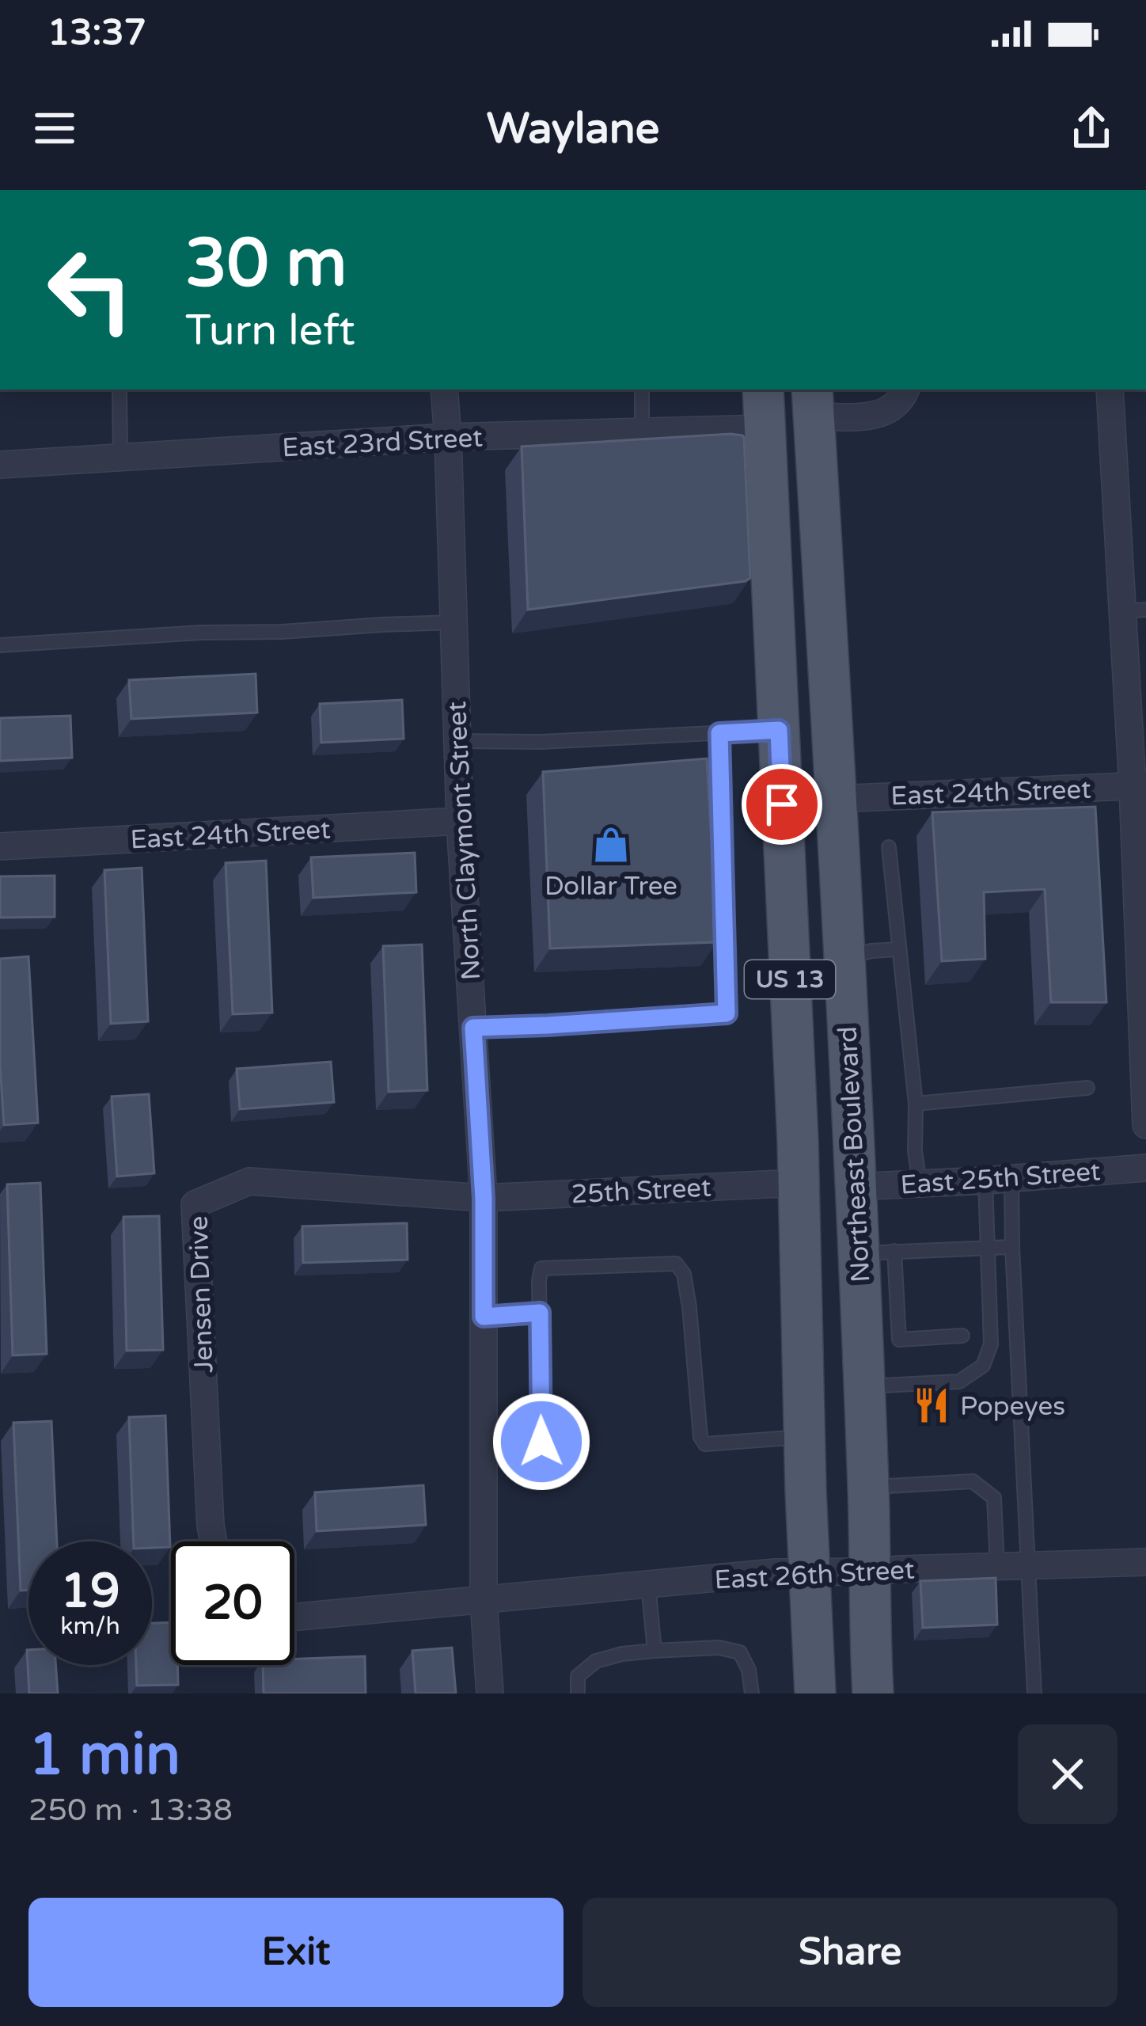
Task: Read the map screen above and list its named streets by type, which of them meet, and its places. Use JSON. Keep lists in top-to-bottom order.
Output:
{
  "streets": {
    "main road": ["US 13", "Northeast Boulevard"],
    "street": [
      "East 23rd Street",
      "East 24th Street",
      "North Claymont Street",
      "East 25th Street",
      "25th Street",
      "Jensen Drive",
      "East 26th Street"
    ]
  },
  "crossings": [
    ["East 23rd Street", "North Claymont Street"],
    ["East 23rd Street", "Northeast Boulevard"],
    ["East 24th Street", "North Claymont Street"],
    ["East 24th Street", "Northeast Boulevard"],
    ["North Claymont Street", "25th Street"],
    ["North Claymont Street", "Jensen Drive"],
    ["North Claymont Street", "East 26th Street"],
    ["Northeast Boulevard", "East 25th Street"],
    ["Northeast Boulevard", "25th Street"],
    ["Northeast Boulevard", "East 26th Street"],
    ["25th Street", "Jensen Drive"]
  ],
  "places": {
    "shop": ["Dollar Tree"],
    "restaurant": ["Popeyes"]
  },
  "page": {
    "status": "13:37",
    "header": "Waylane",
    "turn": ["30 m", "Turn left"],
    "speed": "19 km/h",
    "limit": "20",
    "heading": ["1 min", "250 m · 13:38"],
    "buttons": ["Exit", "Share"]
  }
}
